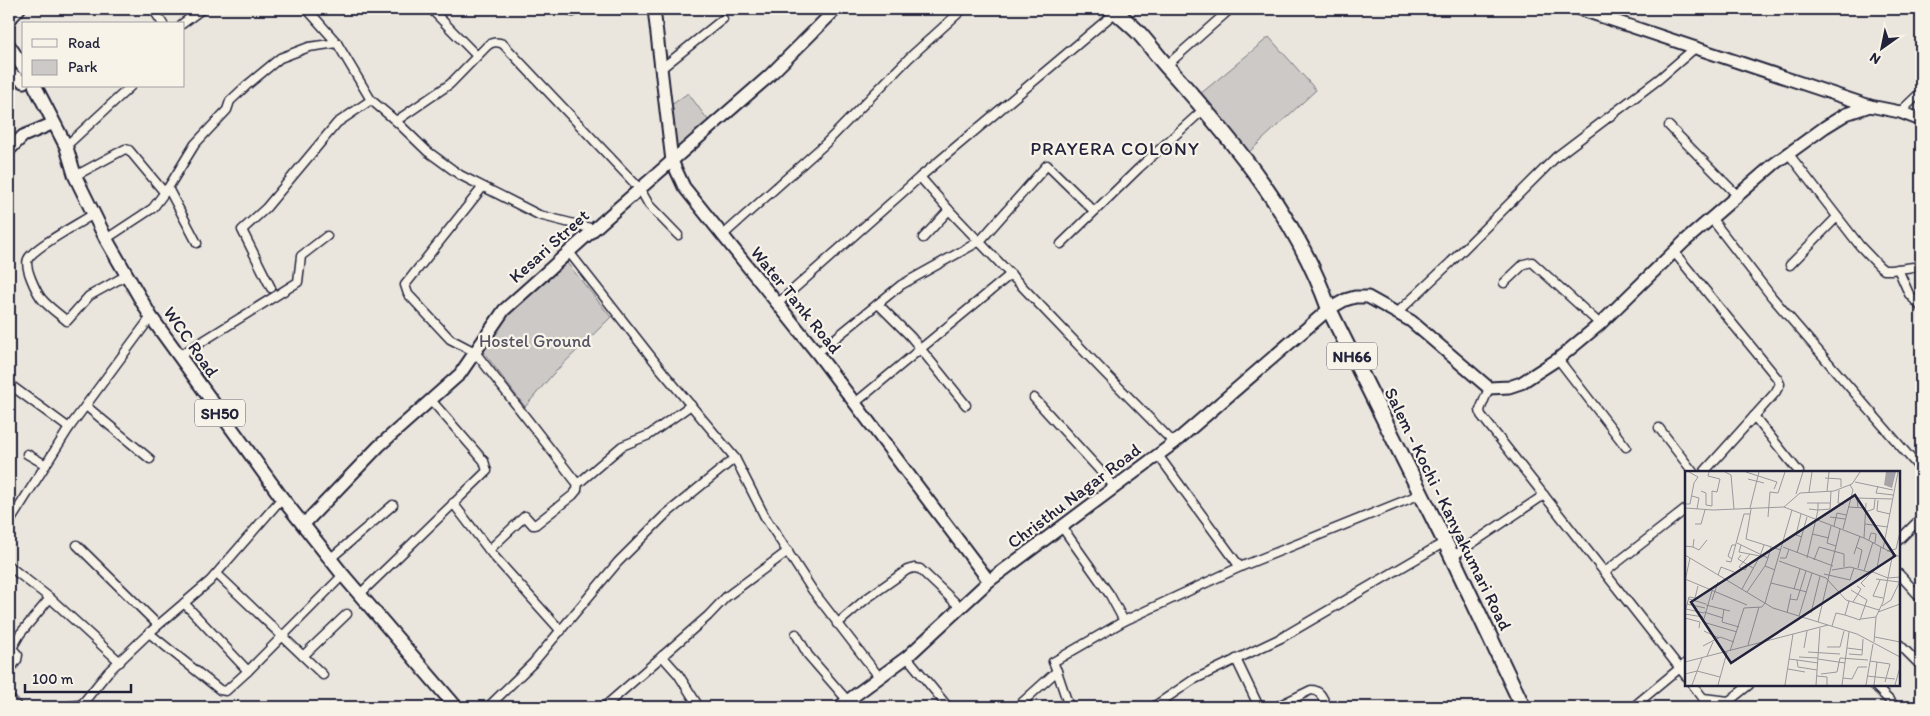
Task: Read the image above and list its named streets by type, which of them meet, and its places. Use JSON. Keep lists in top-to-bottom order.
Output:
{
  "streets": {
    "highway": ["NH66", "Salem - Kochi - Kanyakumari Road"],
    "main road": ["WCC Road", "SH50"],
    "street": ["Kesari Street", "Water Tank Road", "Christhu Nagar Road"]
  },
  "crossings": [
    ["Kesari Street", "Water Tank Road"],
    ["Kesari Street", "WCC Road"],
    ["Water Tank Road", "Christhu Nagar Road"],
    ["Christhu Nagar Road", "Salem - Kochi - Kanyakumari Road"]
  ],
  "districts": ["PRAYERA COLONY"],
  "parks": ["Hostel Ground"],
  "legend": ["Road", "Park"],
  "scale_bar": "100 m",
  "north": "bottom left"
}
